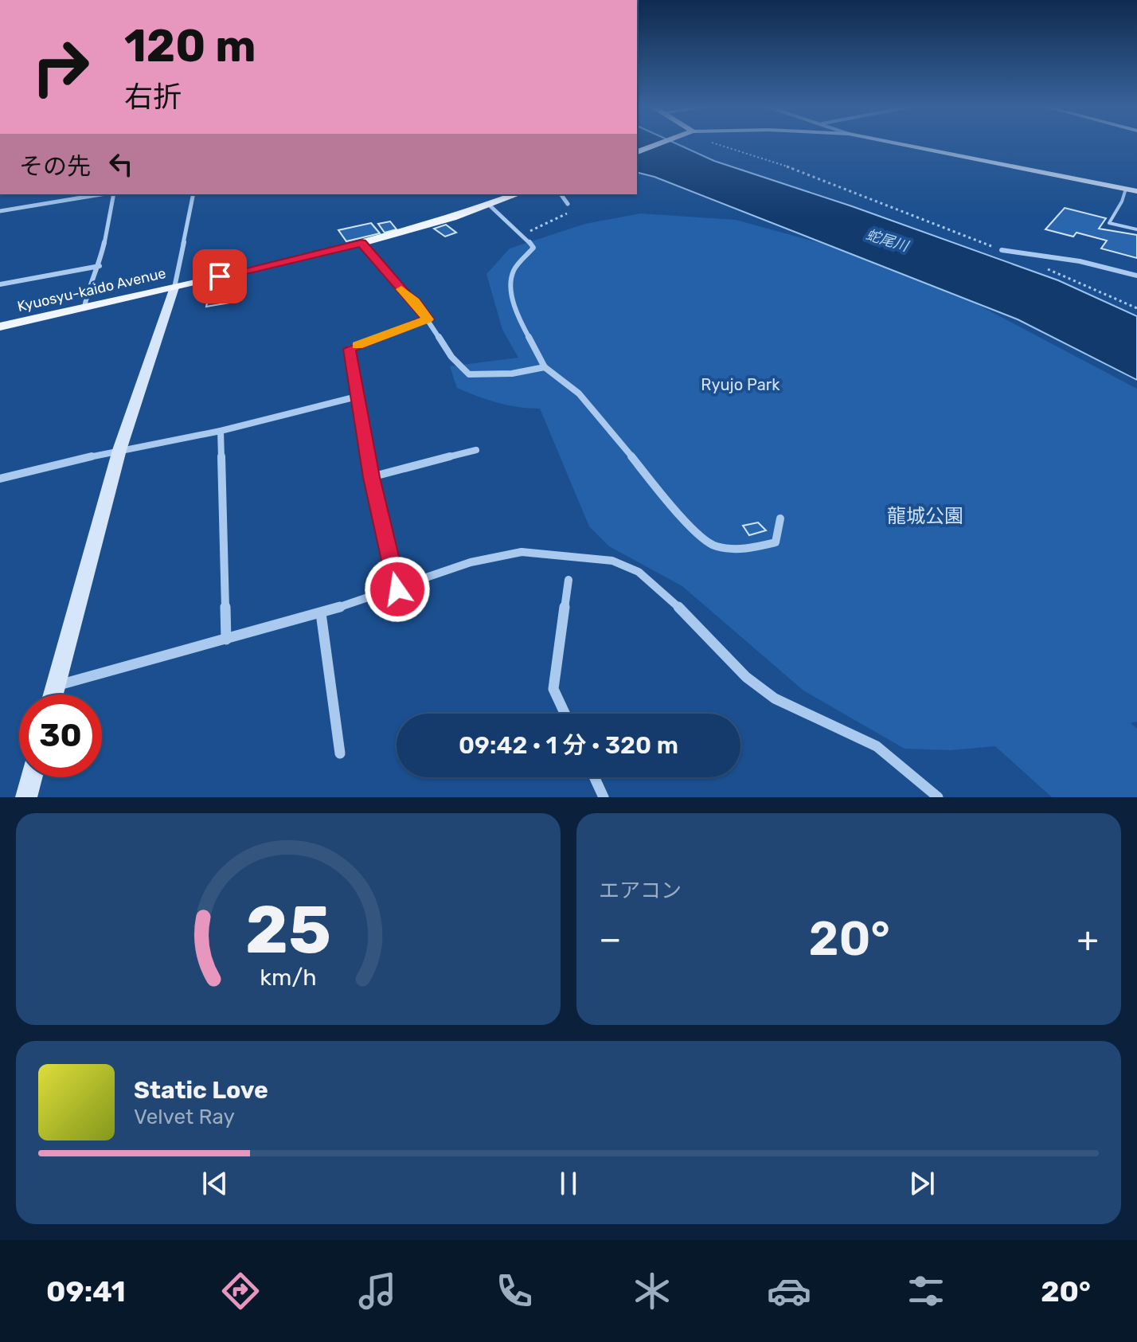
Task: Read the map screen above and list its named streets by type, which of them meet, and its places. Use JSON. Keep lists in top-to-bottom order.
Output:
{
  "streets": {
    "main road": ["Kyuosyu-kaido Avenue"]
  },
  "water": ["蛇尾川"],
  "parks": ["Ryujo Park", "龍城公園"],
  "page": {
    "turn": ["120 m", "右折"],
    "then": "その先",
    "limit": "30",
    "trip": "09:42 · 1 分 · 320 m",
    "tile": "エアコン",
    "heat": ["−", "20°", "+"],
    "song": ["Static Love", "Velvet Ray"],
    "tabs": ["09:41", "20°"],
    "gauge": ["25", "km/h"]
  }
}
